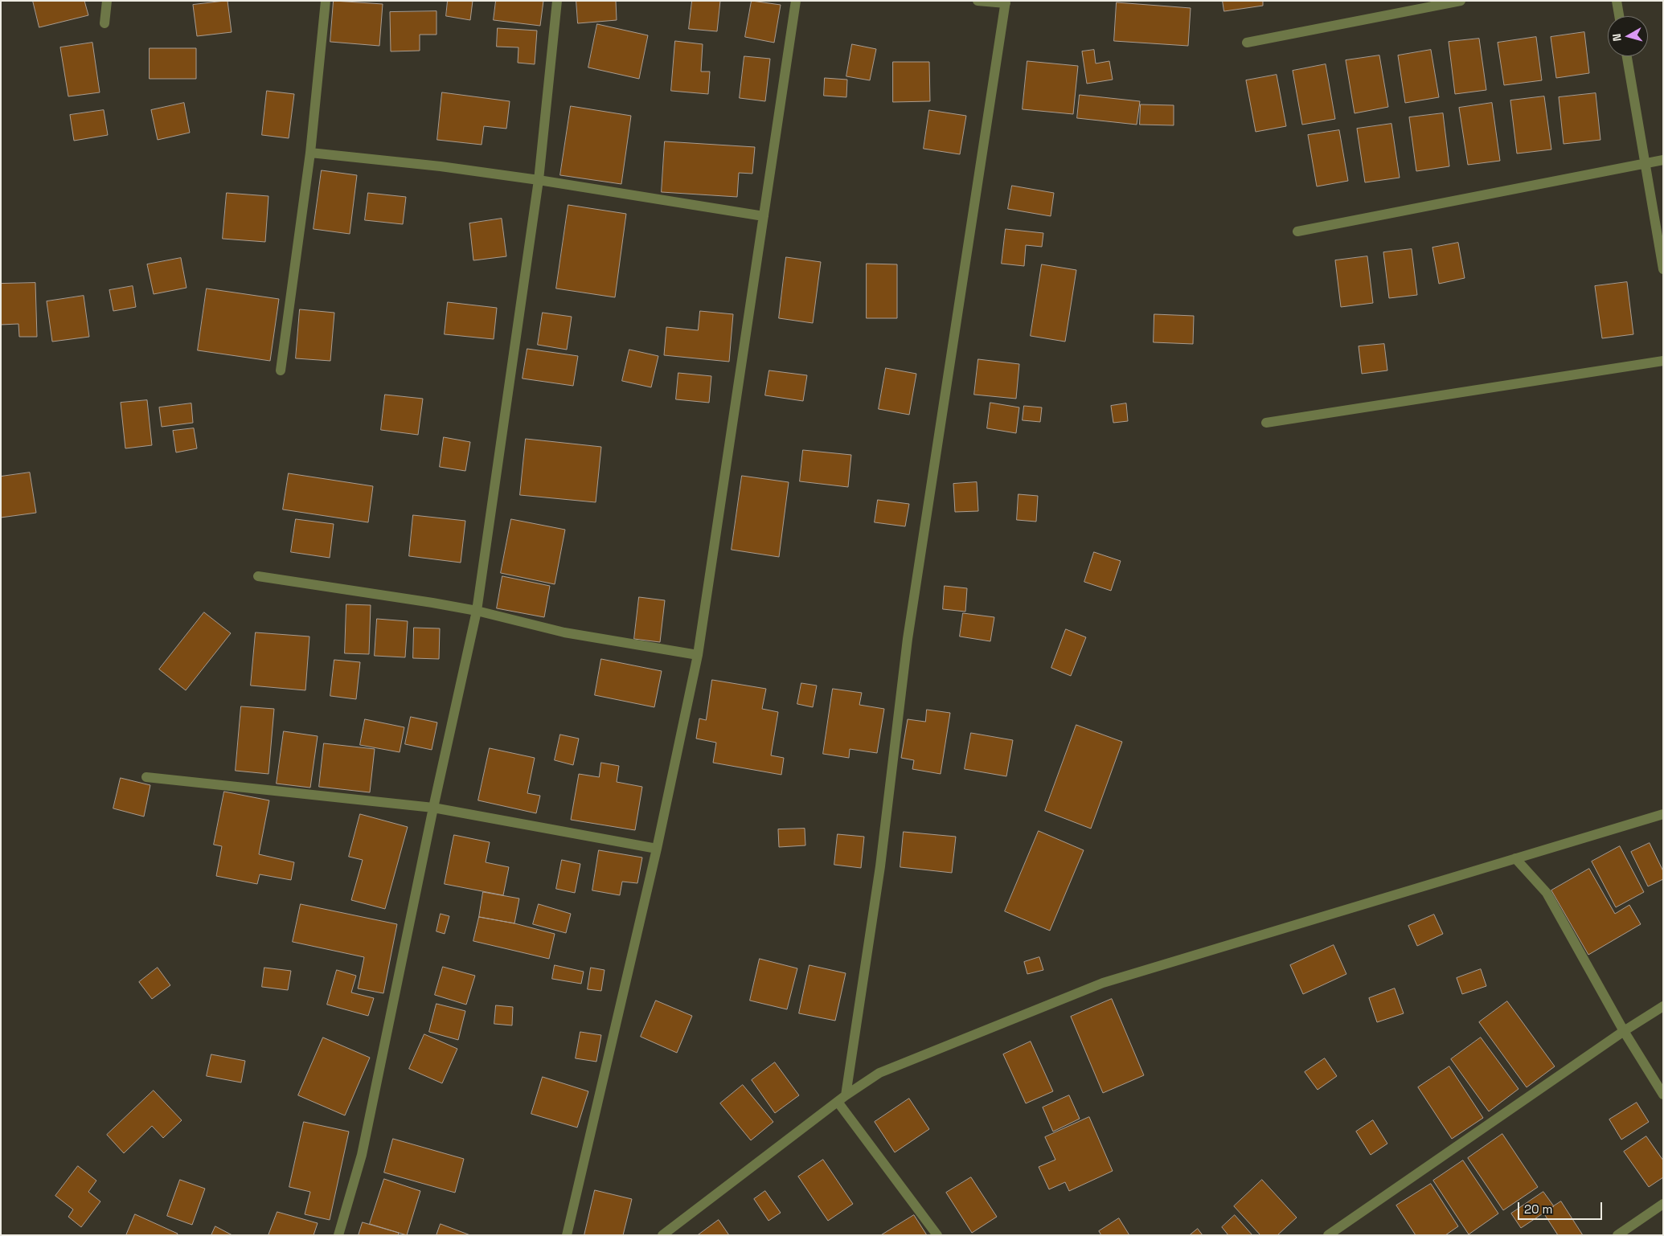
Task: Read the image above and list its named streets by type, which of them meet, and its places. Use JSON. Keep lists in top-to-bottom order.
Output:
{
  "scale_bar": "20 m",
  "north": "left"
}
